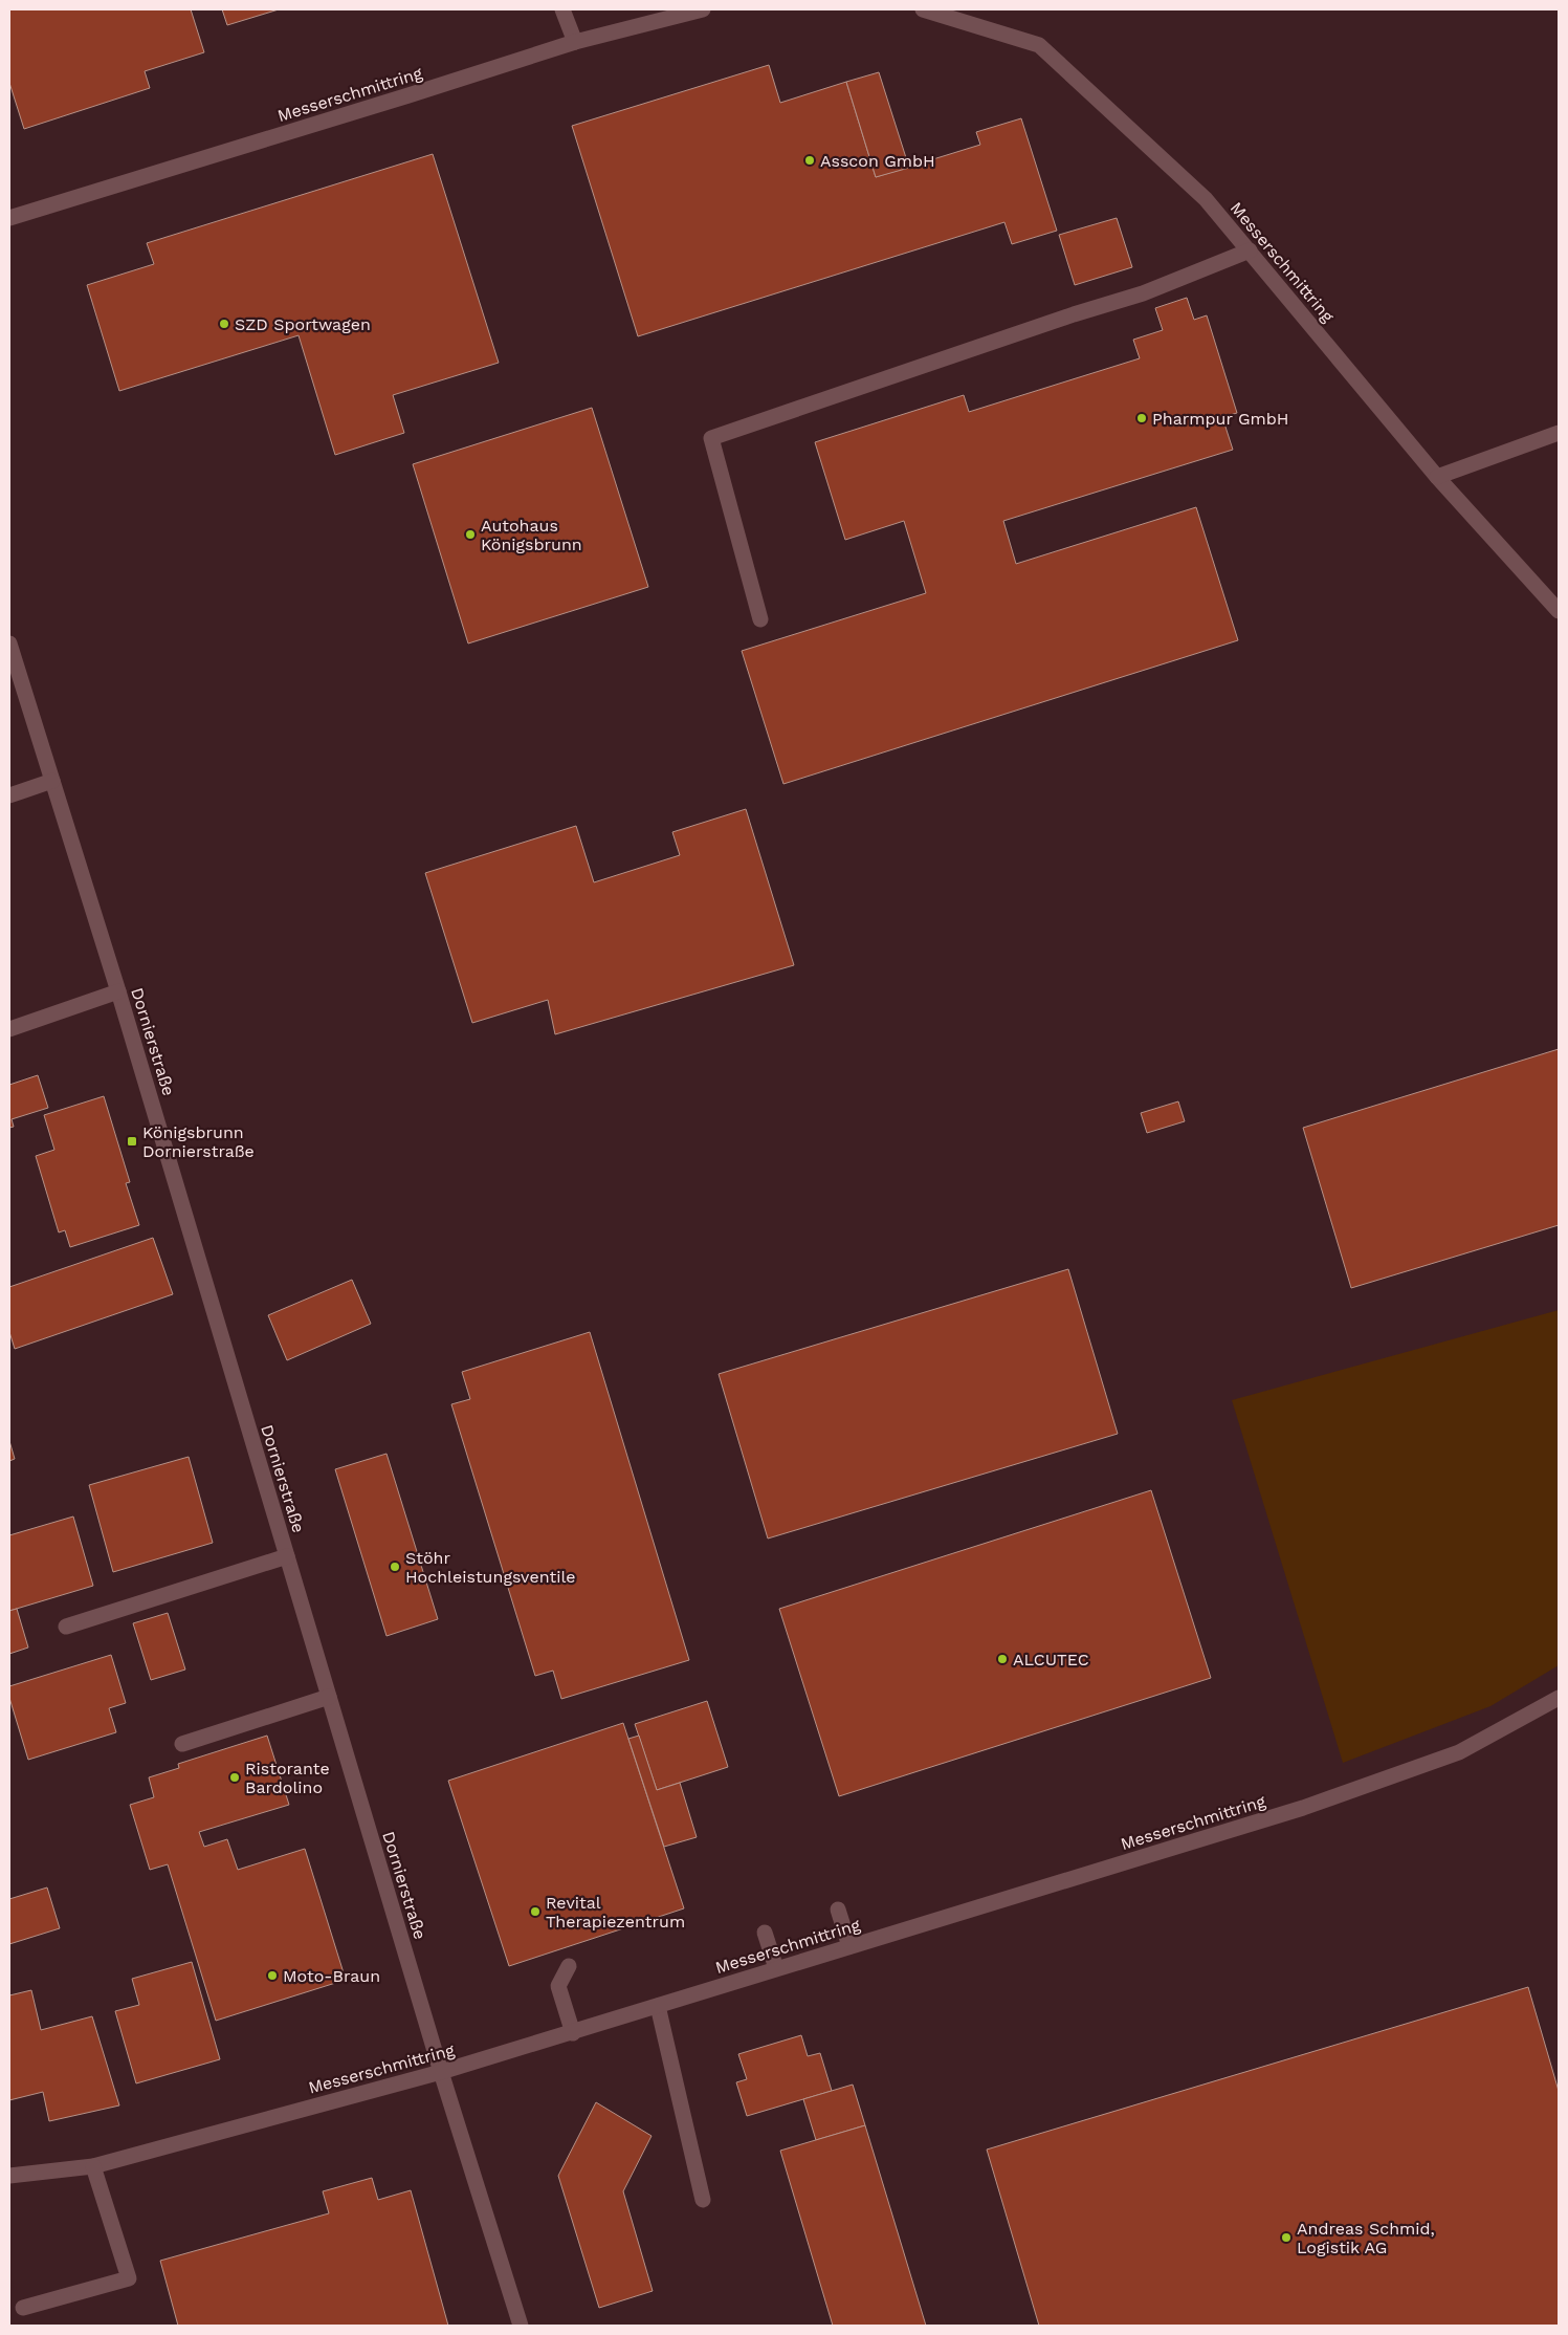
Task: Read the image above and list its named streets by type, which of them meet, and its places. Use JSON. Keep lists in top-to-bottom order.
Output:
{
  "streets": {
    "street": ["Messerschmittring", "Dornierstraße"]
  },
  "crossings": [
    ["Messerschmittring", "Dornierstraße"]
  ],
  "places": {
    "other": [
      "Asscon GmbH",
      "SZD Sportwagen",
      "Pharmpur GmbH",
      "Autohaus Königsbrunn",
      "Stöhr Hochleistungsventile",
      "ALCUTEC",
      "Ristorante Bardolino",
      "Revital Therapiezentrum",
      "Moto-Braun",
      "Andreas Schmid, Logistik AG"
    ],
    "transit": ["Königsbrunn Dornierstraße"]
  }
}
